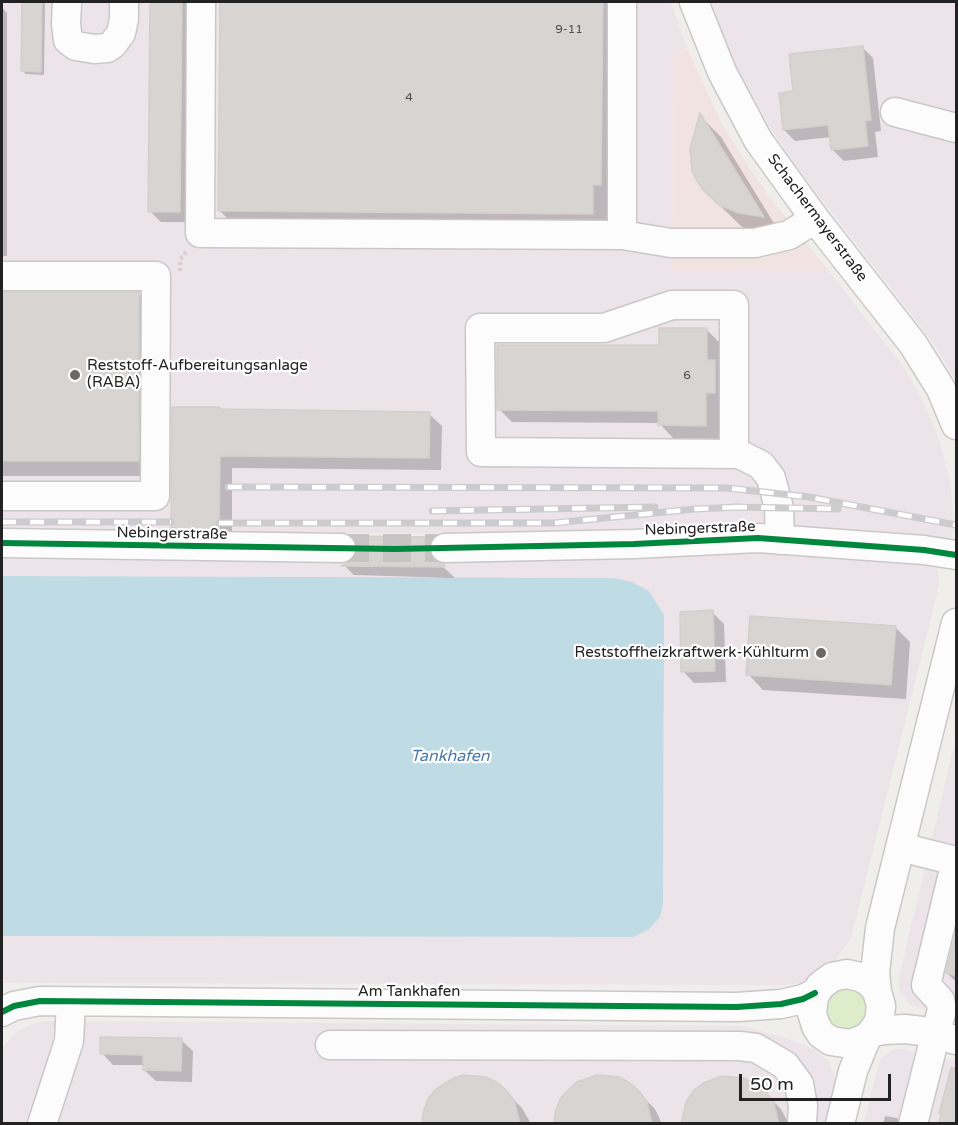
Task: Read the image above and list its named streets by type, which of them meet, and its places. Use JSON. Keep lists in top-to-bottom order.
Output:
{
  "streets": {
    "street": ["Schachermayerstraße", "Nebingerstraße", "Am Tankhafen"]
  },
  "water": ["Tankhafen"],
  "places": ["Reststoff-Aufbereitungsanlage (RABA)", "Reststoffheizkraftwerk-Kühlturm"],
  "house_numbers": ["9-11", "4", "6"],
  "scale_bar": "50 m"
}
